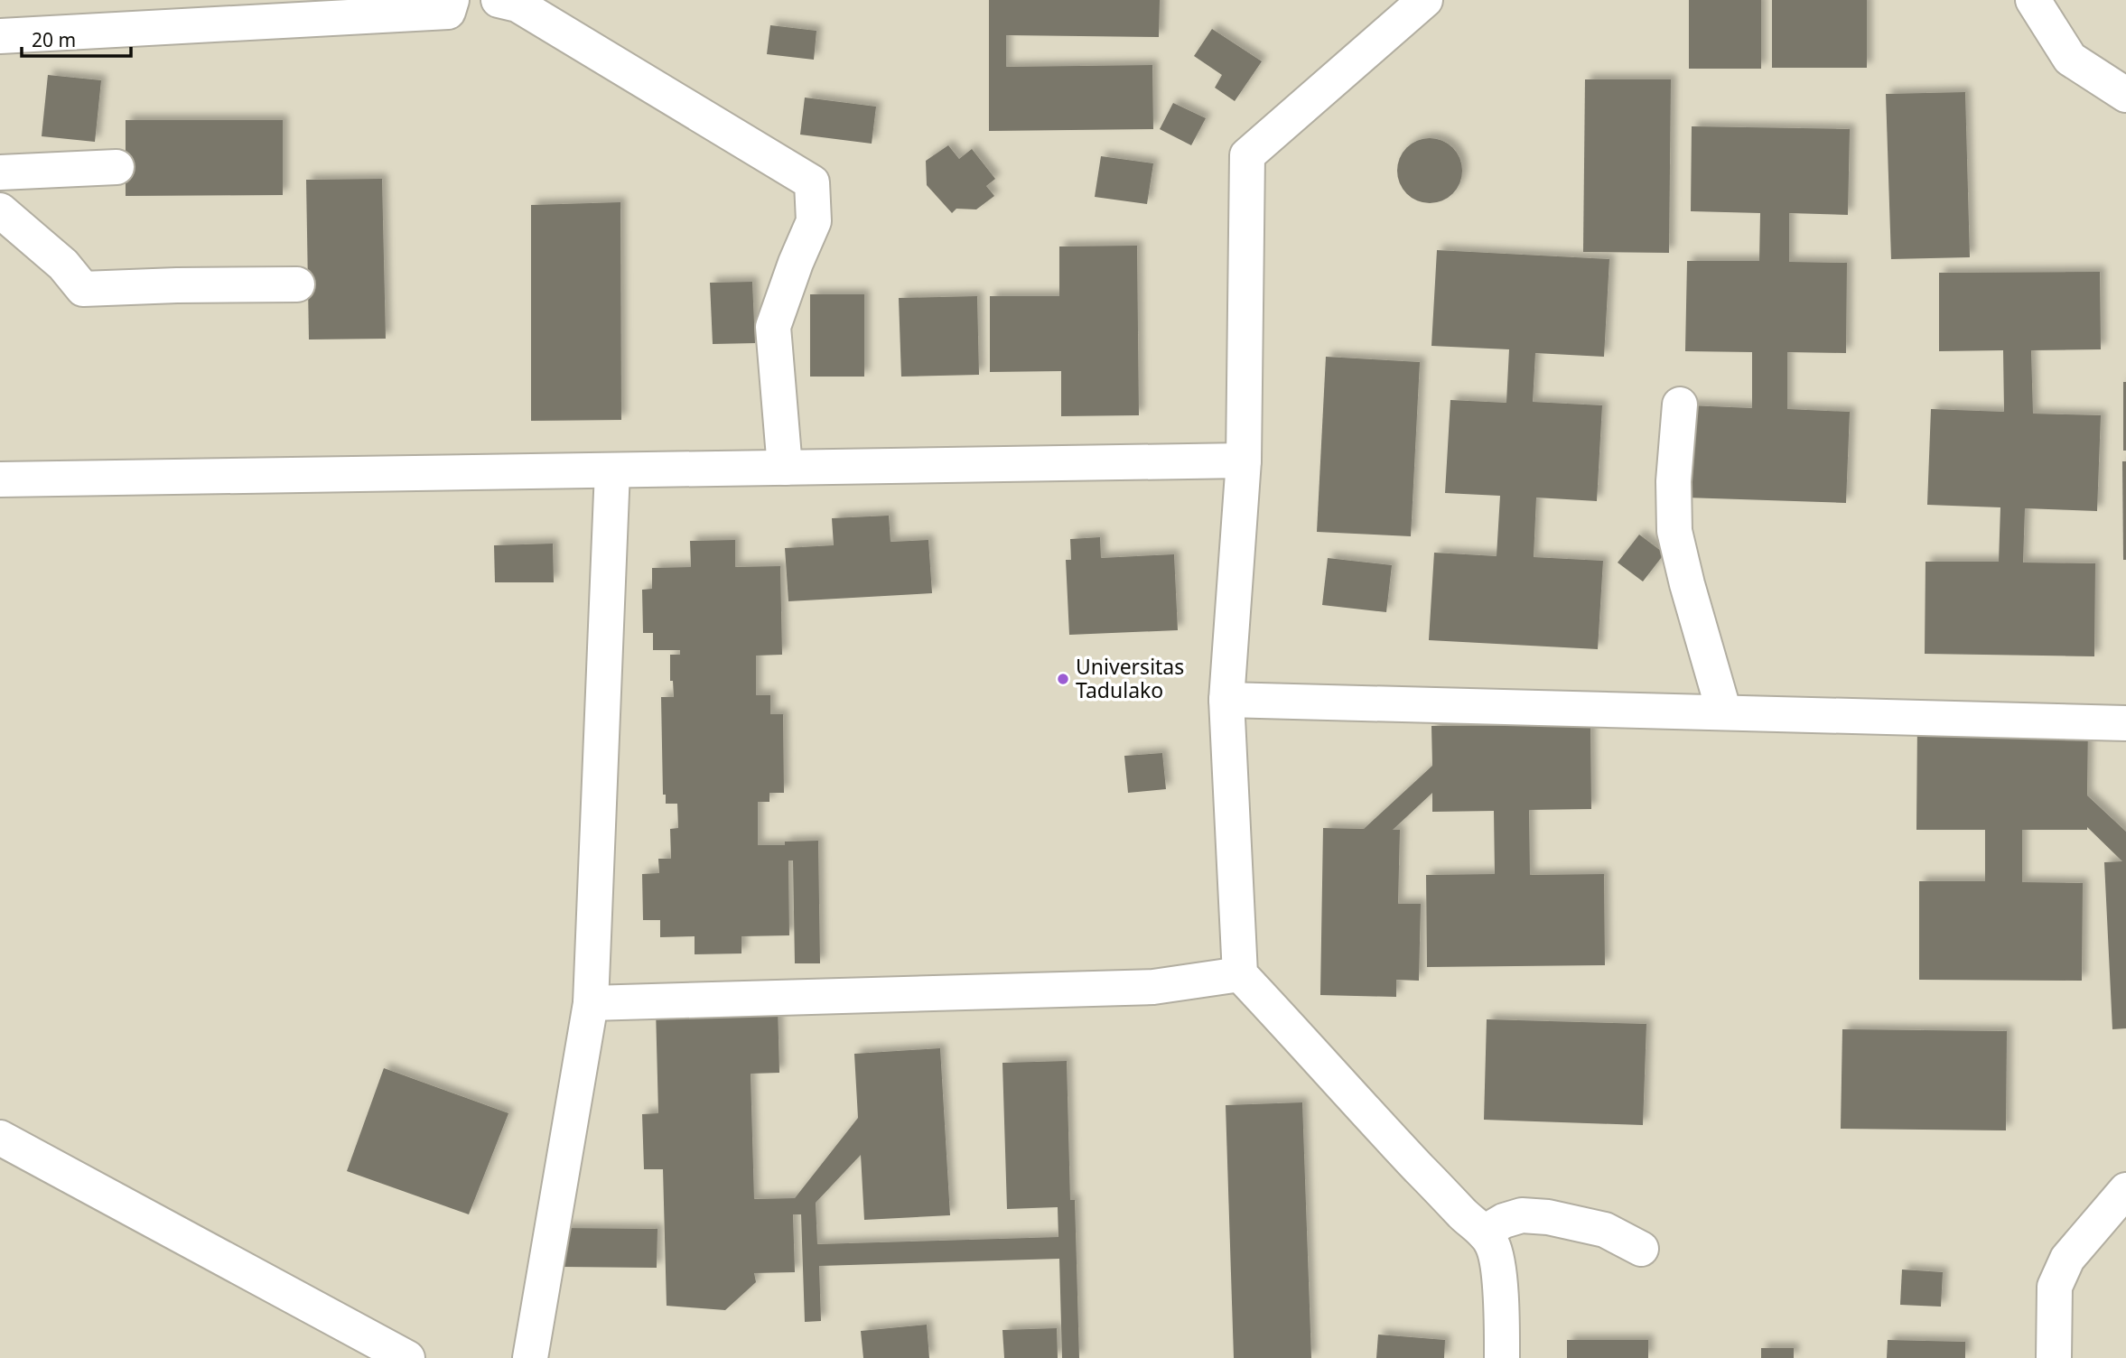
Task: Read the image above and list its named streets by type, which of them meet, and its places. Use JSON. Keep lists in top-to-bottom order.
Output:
{
  "places": ["Universitas Tadulako"],
  "scale_bar": "20 m"
}
